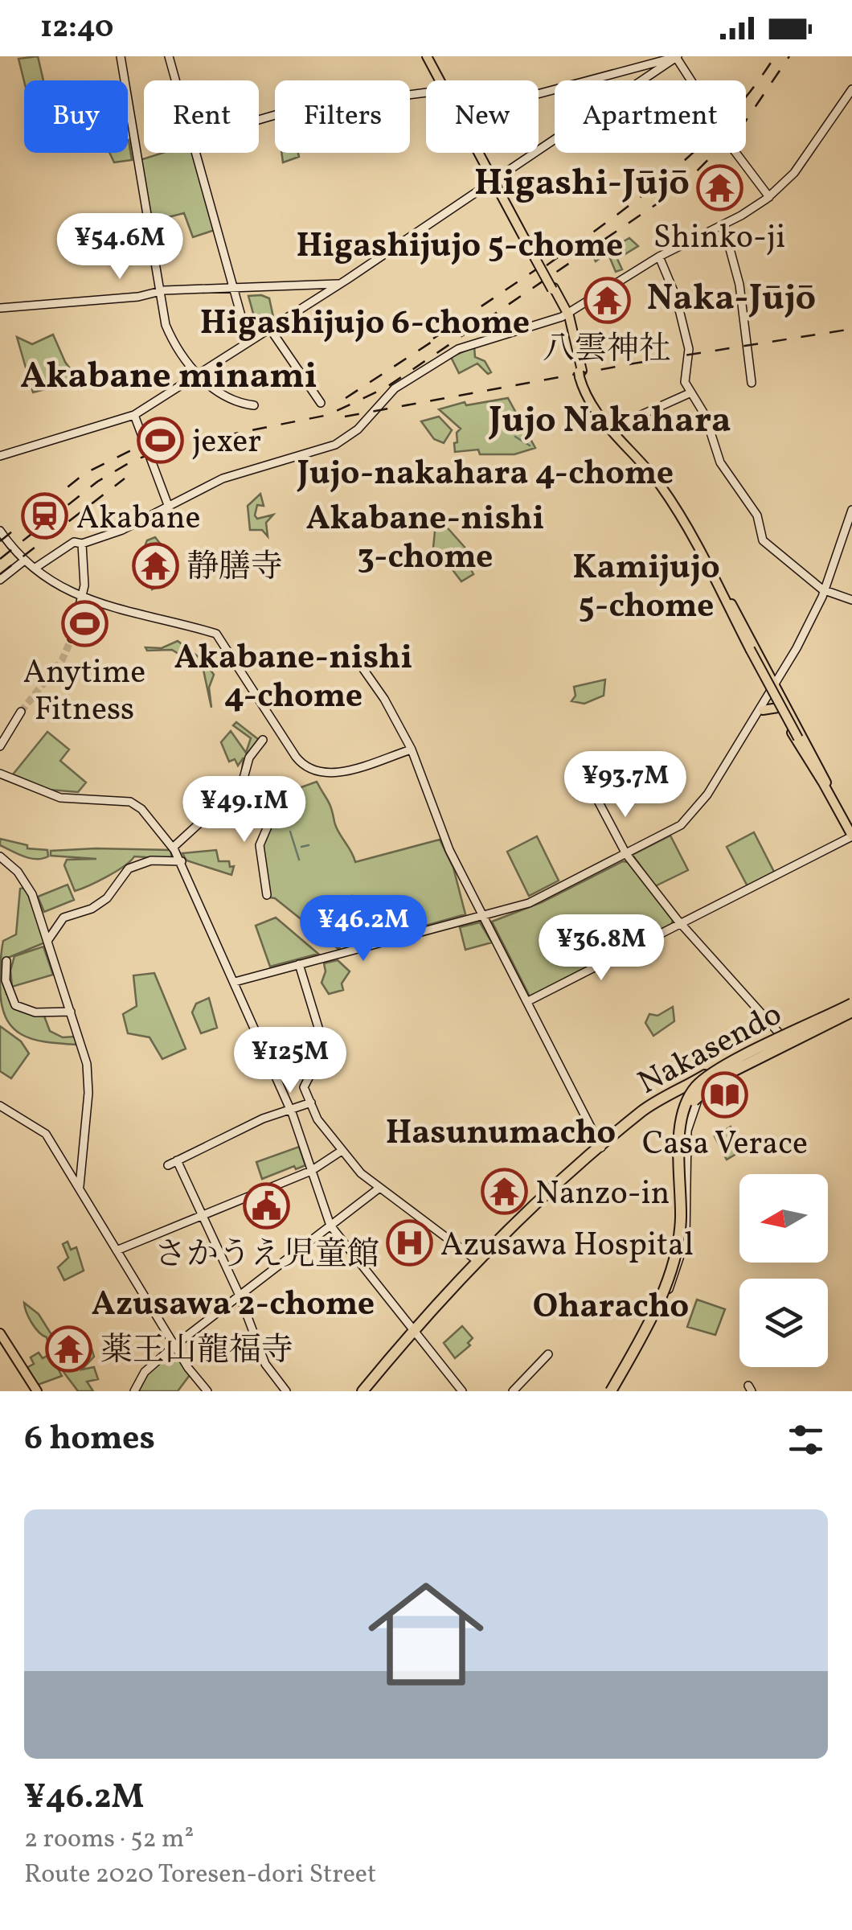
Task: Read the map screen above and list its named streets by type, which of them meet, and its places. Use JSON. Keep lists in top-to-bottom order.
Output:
{
  "streets": {
    "highway": ["Nakasendo"]
  },
  "districts": [
    "Higashi-Jūjō",
    "Higashijujo 5-chome",
    "Naka-Jūjō",
    "Higashijujo 6-chome",
    "Akabane minami",
    "Jujo Nakahara",
    "Jujo-nakahara 4-chome",
    "Akabane-nishi 3-chome",
    "Kamijujo 5-chome",
    "Akabane-nishi 4-chome",
    "Hasunumacho",
    "Azusawa 2-chome",
    "Oharacho"
  ],
  "places": {
    "temple": [
      "Shinko-ji",
      "八雲神社",
      "静膳寺",
      "Nanzo-in",
      "薬王山龍福寺"
    ],
    "sports": ["jexer", "Anytime Fitness"],
    "station": ["Akabane"],
    "library": ["Casa Verace"],
    "public building": ["さかうえ児童館"],
    "hospital": ["Azusawa Hospital"]
  },
  "north": "left",
  "page": {
    "status": "12:40",
    "chip": [
      "Buy",
      "Rent",
      "Filters",
      "New",
      "Apartment"
    ],
    "price": [
      "¥54.6M",
      "¥93.7M",
      "¥49.1M",
      "¥46.2M",
      "¥36.8M",
      "¥125M"
    ],
    "heading": "6 homes",
    "list": [
      {
        "name": "¥46.2M",
        "note": "2 rooms · 52 m² · Route 2020 Toresen-dori Street"
      }
    ]
  }
}
